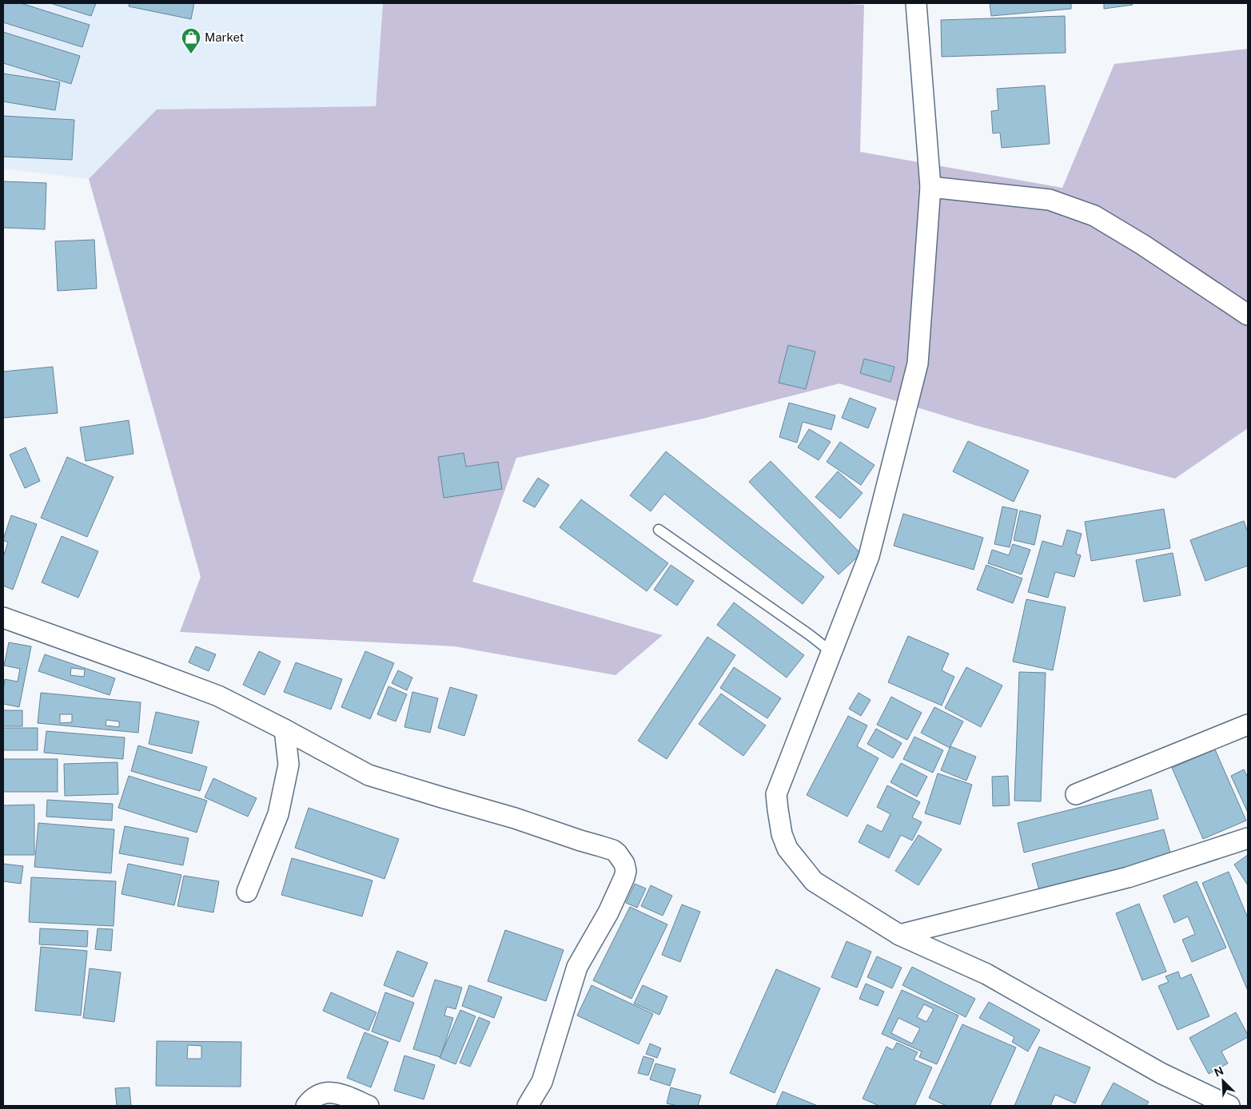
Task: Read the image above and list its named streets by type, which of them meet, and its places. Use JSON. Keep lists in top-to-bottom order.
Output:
{
  "places": {
    "shop": ["Market"]
  },
  "north": "top left"
}
